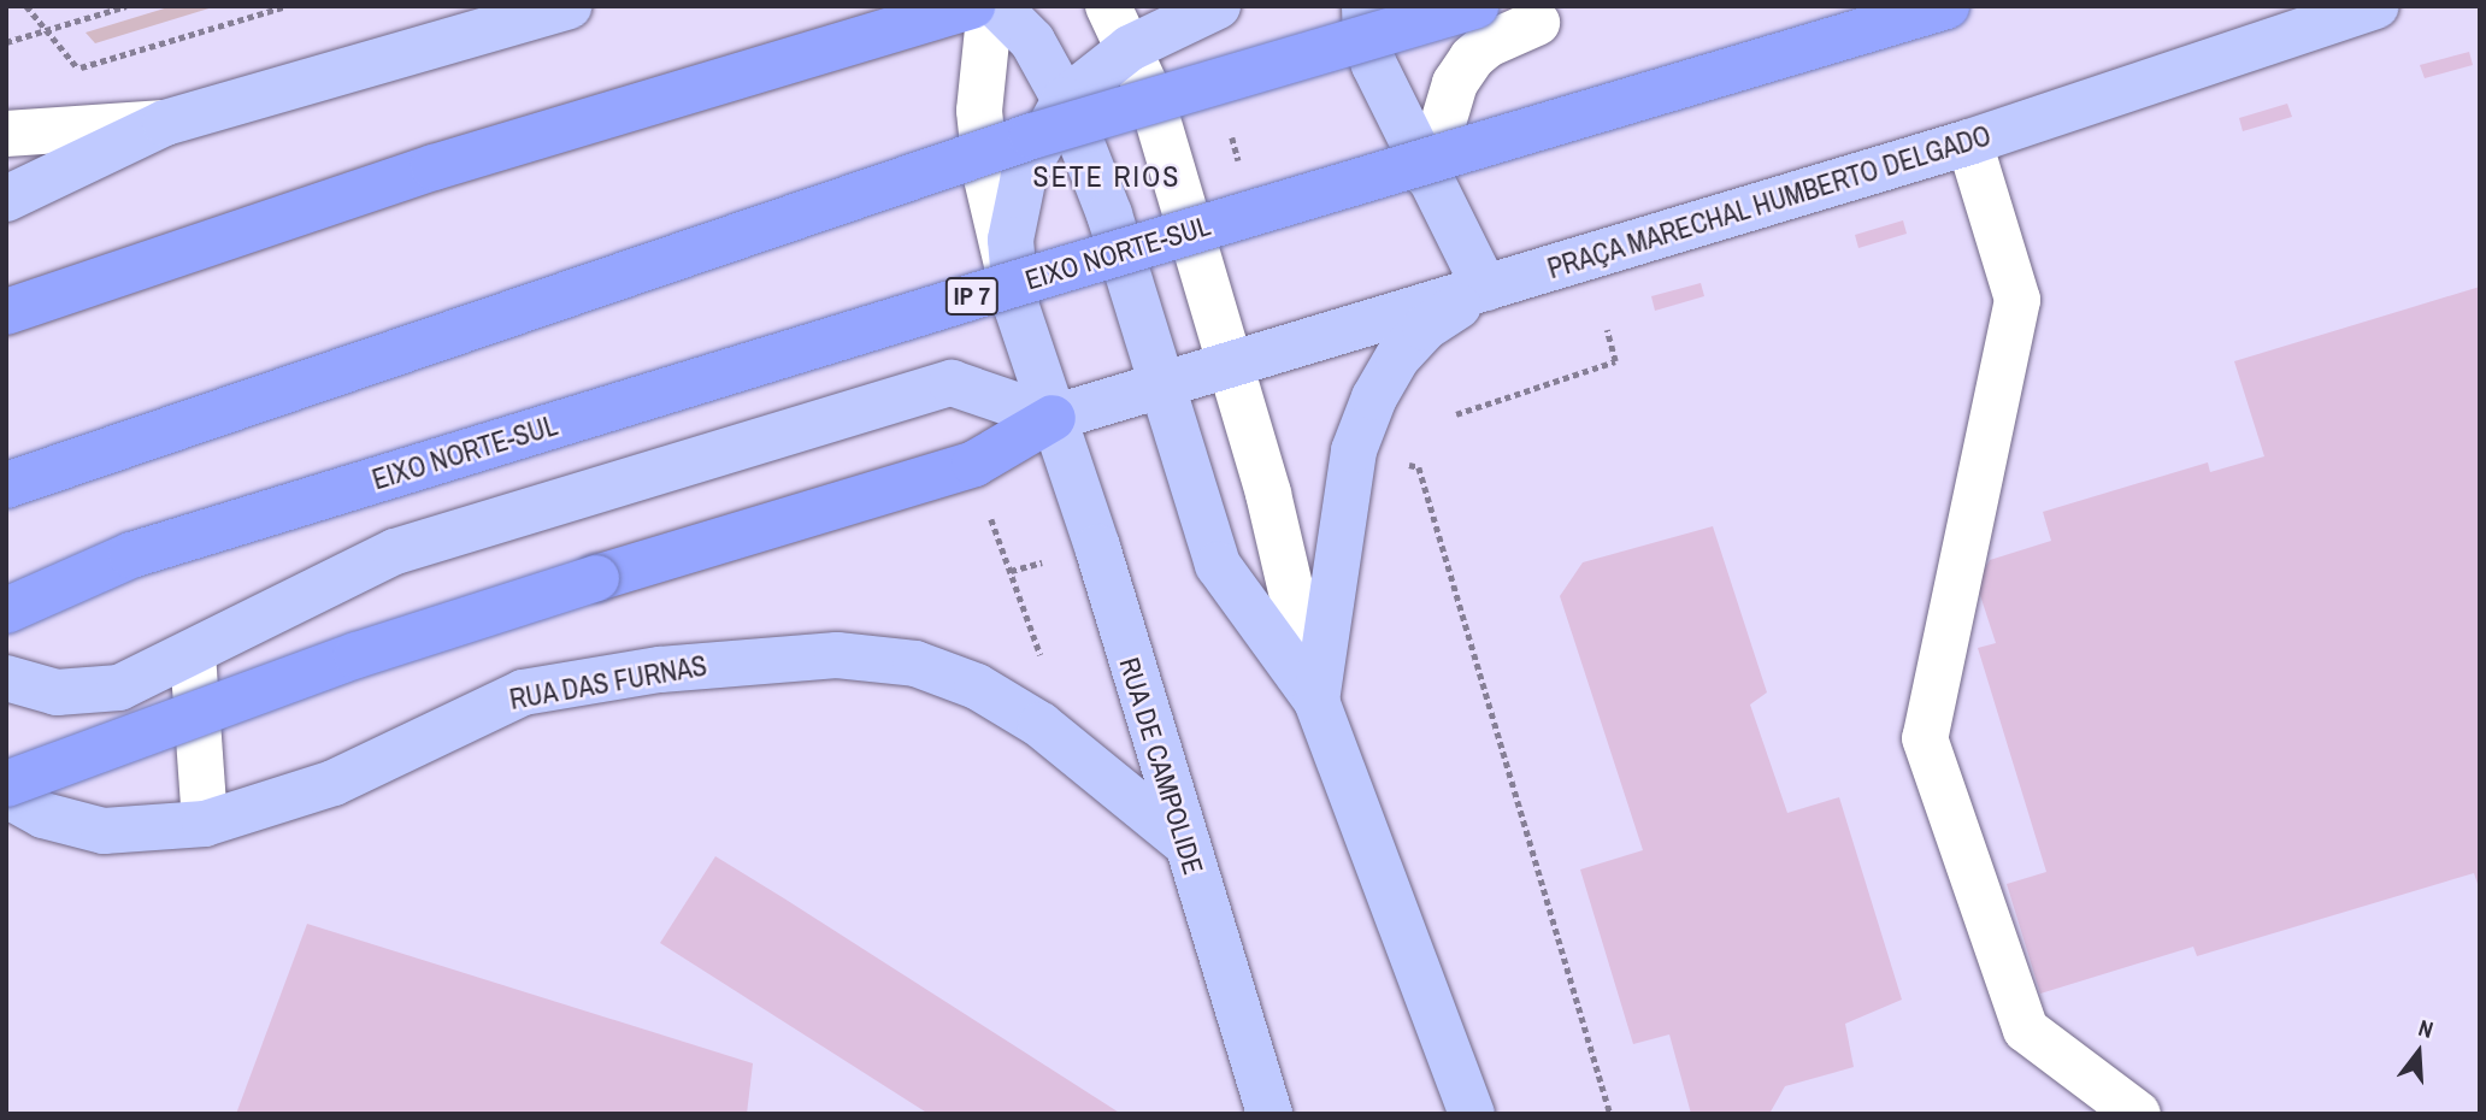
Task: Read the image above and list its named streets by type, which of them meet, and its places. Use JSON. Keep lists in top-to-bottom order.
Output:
{
  "streets": {
    "highway": ["EIXO NORTE-SUL", "IP 7"],
    "main road": ["PRAÇA MARECHAL HUMBERTO DELGADO", "RUA DAS FURNAS", "RUA DE CAMPOLIDE"]
  },
  "crossings": [
    ["PRAÇA MARECHAL HUMBERTO DELGADO", "RUA DE CAMPOLIDE"],
    ["RUA DAS FURNAS", "RUA DE CAMPOLIDE"]
  ],
  "districts": ["SETE RIOS"],
  "north": "top"
}
